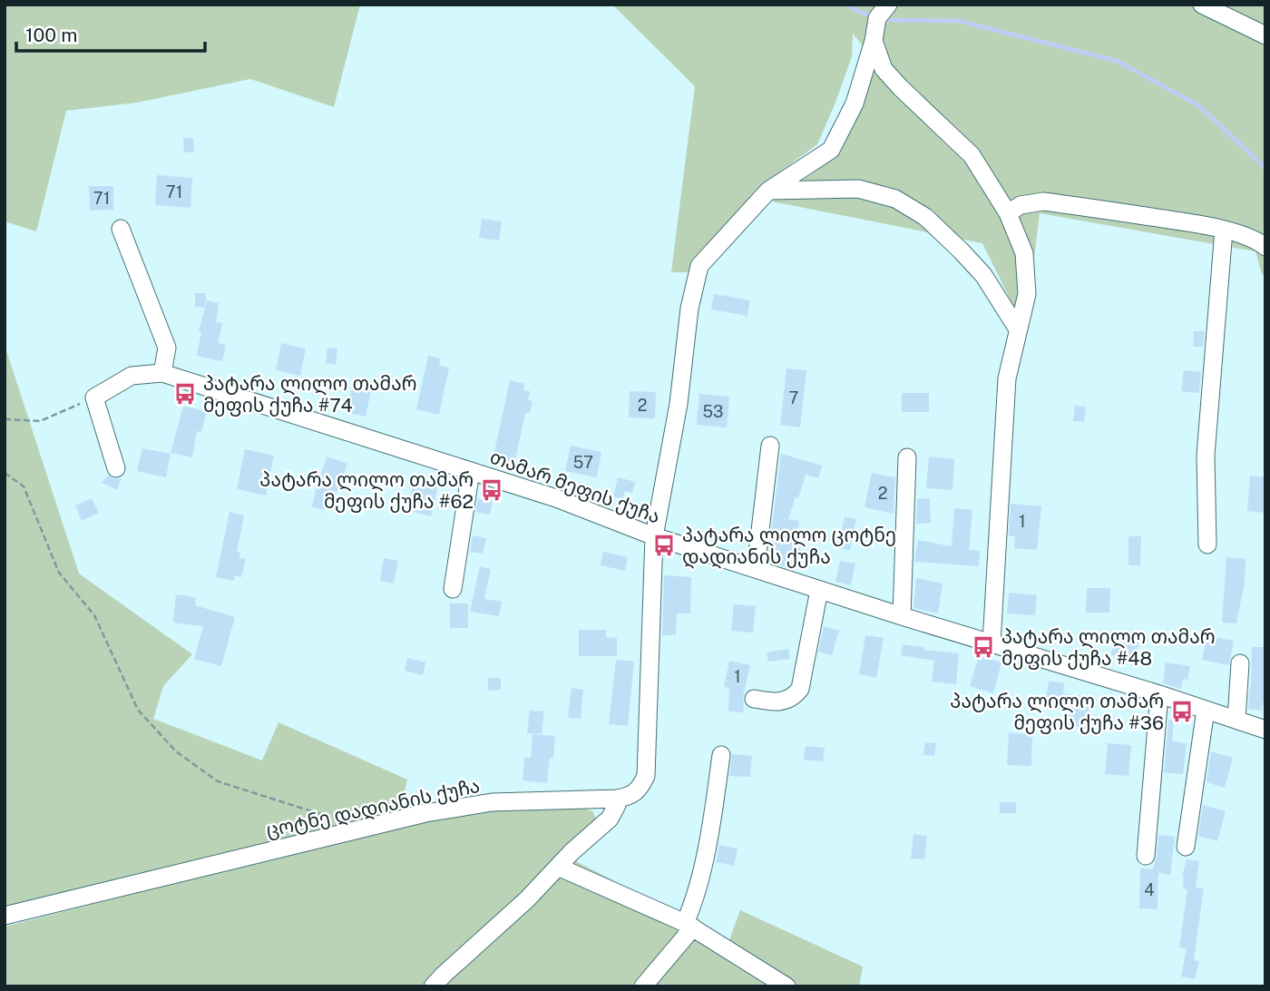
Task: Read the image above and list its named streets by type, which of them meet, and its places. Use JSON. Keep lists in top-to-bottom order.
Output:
{
  "streets": {
    "street": ["თამარ მეფის ქუჩა", "ცოტნე დადიანის ქუჩა"]
  },
  "crossings": [
    ["თამარ მეფის ქუჩა", "ცოტნე დადიანის ქუჩა"]
  ],
  "places": {
    "bus stop": [
      "პატარა ლილო თამარ მეფის ქუჩა #74",
      "პატარა ლილო თამარ მეფის ქუჩა #62",
      "პატარა ლილო ცოტნე დადიანის ქუჩა",
      "პატარა ლილო თამარ მეფის ქუჩა #48",
      "პატარა ლილო თამარ მეფის ქუჩა #36"
    ]
  },
  "house_numbers": [
    "71",
    "71",
    "7",
    "2",
    "53",
    "57",
    "2",
    "1",
    "1",
    "4"
  ],
  "scale_bar": "100 m"
}
